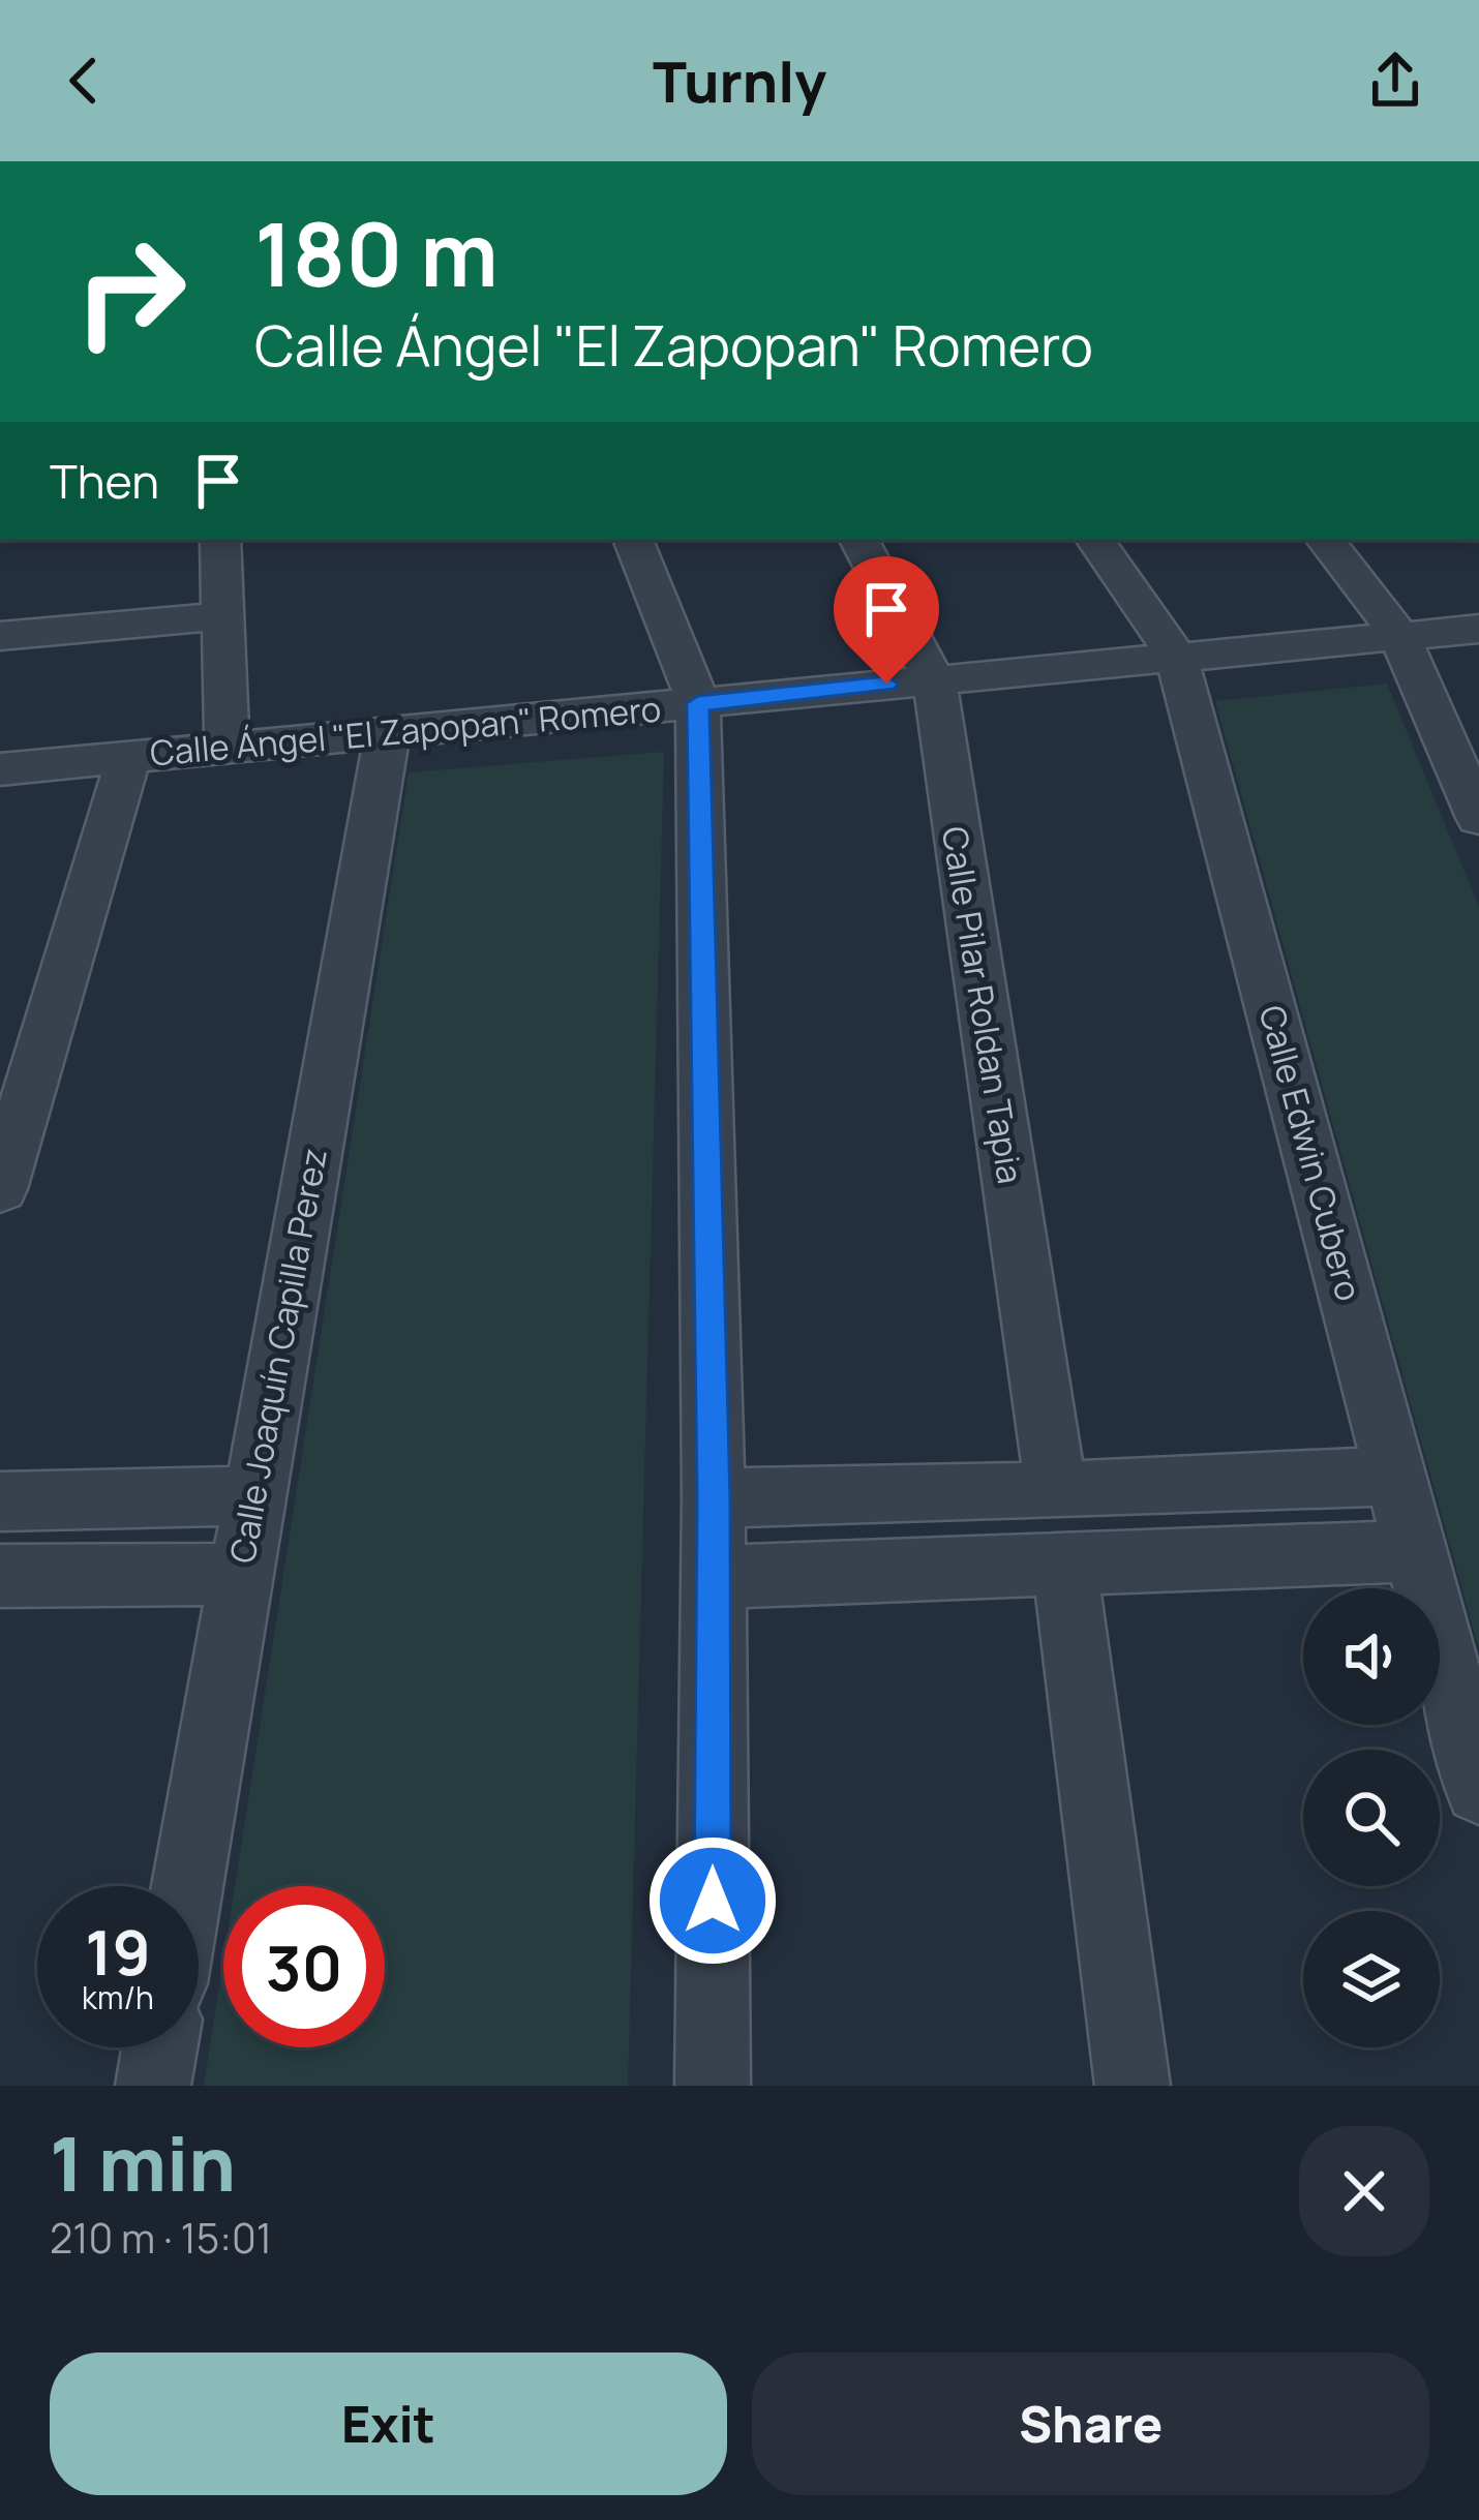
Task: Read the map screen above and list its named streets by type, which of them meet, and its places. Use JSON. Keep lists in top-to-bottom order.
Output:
{
  "streets": {
    "street": [
      "Calle Ángel \"El Zapopan\" Romero",
      "Calle Pilar Roldan Tapia",
      "Calle Edwin Cubero",
      "Calle Joaquín Capilla Perez"
    ]
  },
  "crossings": [
    ["Calle Ángel \"El Zapopan\" Romero", "Calle Pilar Roldan Tapia"],
    ["Calle Ángel \"El Zapopan\" Romero", "Calle Edwin Cubero"],
    ["Calle Ángel \"El Zapopan\" Romero", "Calle Joaquín Capilla Perez"]
  ],
  "page": {
    "header": "Turnly",
    "turn": ["180 m", "Calle Ángel \"El Zapopan\" Romero"],
    "then": "Then",
    "speed": "19 km/h",
    "limit": "30",
    "heading": ["1 min", "210 m · 15:01"],
    "buttons": ["Exit", "Share"]
  }
}
